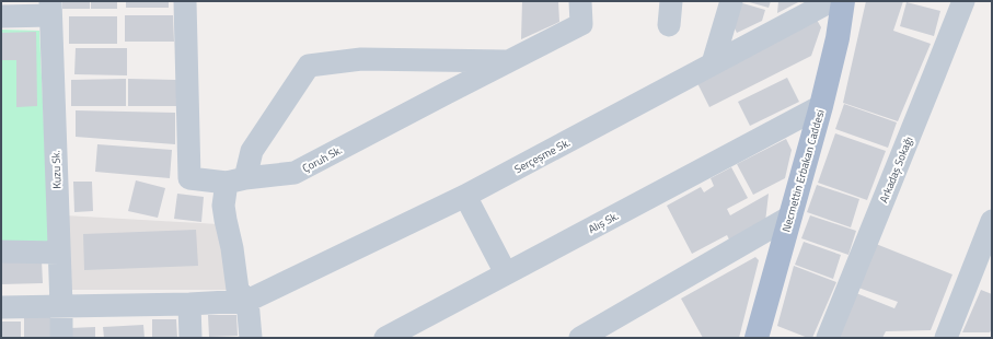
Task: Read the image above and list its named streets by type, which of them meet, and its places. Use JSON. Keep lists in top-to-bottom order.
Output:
{
  "streets": {
    "main road": ["Necmettin Erbakan Caddesi"],
    "street": [
      "Serçeşme Sk.",
      "Çoruh Sk.",
      "Kuzu Sk.",
      "Arkadaş Sokağı",
      "Alış Sk."
    ]
  },
  "crossings": [
    ["Necmettin Erbakan Caddesi", "Alış Sk."]
  ]
}
